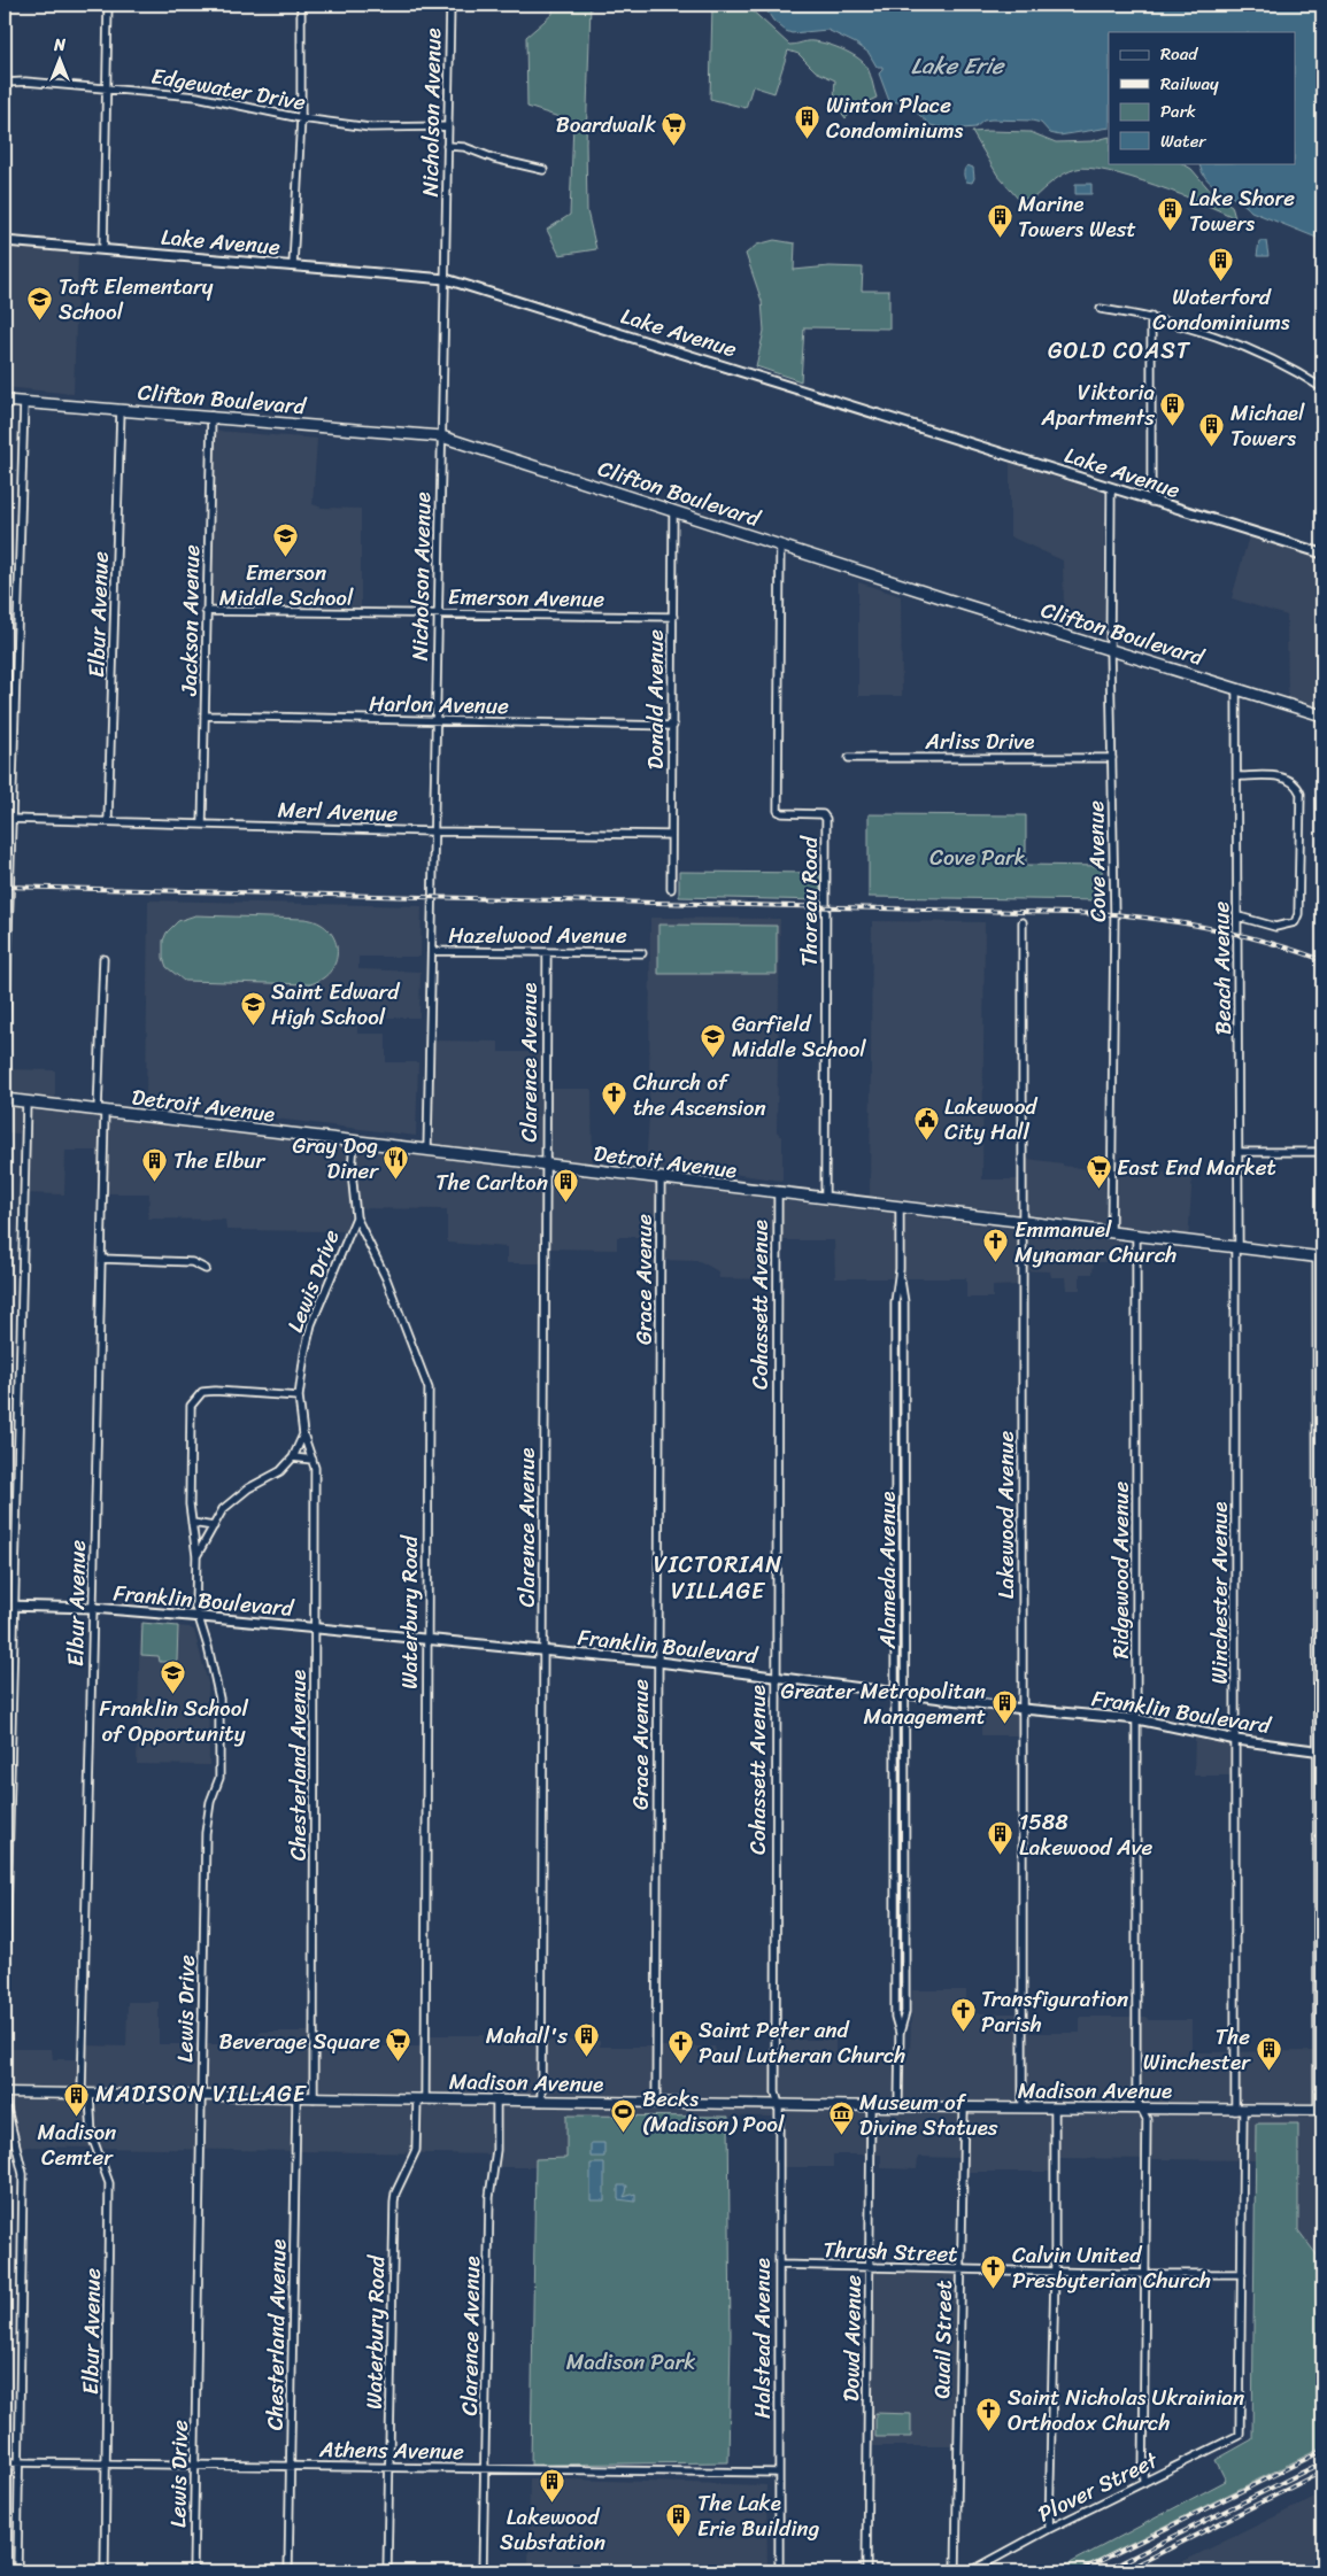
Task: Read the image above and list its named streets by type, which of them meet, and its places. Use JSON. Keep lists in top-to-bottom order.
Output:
{
  "streets": {
    "main road": ["Clifton Boulevard", "Detroit Avenue", "Madison Avenue"],
    "street": [
      "Edgewater Drive",
      "Nicholson Avenue",
      "Lake Avenue",
      "Emerson Avenue",
      "Elbur Avenue",
      "Jackson Avenue",
      "Donald Avenue",
      "Harlon Avenue",
      "Arliss Drive",
      "Merl Avenue",
      "Cove Avenue",
      "Thoreau Road",
      "Hazelwood Avenue",
      "Beach Avenue",
      "Clarence Avenue",
      "Grace Avenue",
      "Lewis Drive",
      "Cohassett Avenue",
      "Lakewood Avenue",
      "Alameda Avenue",
      "Ridgewood Avenue",
      "Winchester Avenue",
      "Franklin Boulevard",
      "Waterbury Road",
      "Chesterland Avenue",
      "Thrush Street",
      "Halstead Avenue",
      "Dowd Avenue",
      "Quail Street",
      "Athens Avenue",
      "Plover Street"
    ]
  },
  "crossings": [
    ["Edgewater Drive", "Nicholson Avenue"],
    ["Nicholson Avenue", "Lake Avenue"],
    ["Nicholson Avenue", "Clifton Boulevard"],
    ["Nicholson Avenue", "Emerson Avenue"],
    ["Nicholson Avenue", "Harlon Avenue"],
    ["Nicholson Avenue", "Merl Avenue"],
    ["Nicholson Avenue", "Hazelwood Avenue"],
    ["Nicholson Avenue", "Detroit Avenue"],
    ["Lake Avenue", "Cove Avenue"],
    ["Clifton Boulevard", "Elbur Avenue"],
    ["Clifton Boulevard", "Jackson Avenue"],
    ["Clifton Boulevard", "Donald Avenue"],
    ["Clifton Boulevard", "Cove Avenue"],
    ["Clifton Boulevard", "Thoreau Road"],
    ["Clifton Boulevard", "Beach Avenue"],
    ["Emerson Avenue", "Jackson Avenue"],
    ["Emerson Avenue", "Donald Avenue"],
    ["Elbur Avenue", "Merl Avenue"],
    ["Elbur Avenue", "Detroit Avenue"],
    ["Elbur Avenue", "Franklin Boulevard"],
    ["Elbur Avenue", "Madison Avenue"],
    ["Elbur Avenue", "Athens Avenue"],
    ["Jackson Avenue", "Harlon Avenue"],
    ["Jackson Avenue", "Merl Avenue"],
    ["Donald Avenue", "Harlon Avenue"],
    ["Donald Avenue", "Merl Avenue"],
    ["Arliss Drive", "Cove Avenue"],
    ["Cove Avenue", "Detroit Avenue"],
    ["Thoreau Road", "Detroit Avenue"],
    ["Hazelwood Avenue", "Clarence Avenue"],
    ["Beach Avenue", "Detroit Avenue"],
    ["Beach Avenue", "Winchester Avenue"],
    ["Clarence Avenue", "Detroit Avenue"],
    ["Clarence Avenue", "Franklin Boulevard"],
    ["Clarence Avenue", "Madison Avenue"],
    ["Clarence Avenue", "Athens Avenue"],
    ["Detroit Avenue", "Grace Avenue"],
    ["Detroit Avenue", "Cohassett Avenue"],
    ["Detroit Avenue", "Lakewood Avenue"],
    ["Detroit Avenue", "Alameda Avenue"],
    ["Detroit Avenue", "Ridgewood Avenue"],
    ["Detroit Avenue", "Winchester Avenue"],
    ["Detroit Avenue", "Waterbury Road"],
    ["Grace Avenue", "Franklin Boulevard"],
    ["Grace Avenue", "Madison Avenue"],
    ["Lewis Drive", "Franklin Boulevard"],
    ["Lewis Drive", "Waterbury Road"],
    ["Lewis Drive", "Chesterland Avenue"],
    ["Lewis Drive", "Madison Avenue"],
    ["Lewis Drive", "Athens Avenue"],
    ["Cohassett Avenue", "Franklin Boulevard"],
    ["Cohassett Avenue", "Madison Avenue"],
    ["Cohassett Avenue", "Halstead Avenue"],
    ["Lakewood Avenue", "Franklin Boulevard"],
    ["Lakewood Avenue", "Madison Avenue"],
    ["Alameda Avenue", "Franklin Boulevard"],
    ["Alameda Avenue", "Madison Avenue"],
    ["Ridgewood Avenue", "Franklin Boulevard"],
    ["Ridgewood Avenue", "Madison Avenue"],
    ["Ridgewood Avenue", "Thrush Street"],
    ["Ridgewood Avenue", "Plover Street"],
    ["Winchester Avenue", "Franklin Boulevard"],
    ["Winchester Avenue", "Madison Avenue"],
    ["Winchester Avenue", "Thrush Street"],
    ["Winchester Avenue", "Plover Street"],
    ["Franklin Boulevard", "Waterbury Road"],
    ["Franklin Boulevard", "Chesterland Avenue"],
    ["Waterbury Road", "Madison Avenue"],
    ["Waterbury Road", "Athens Avenue"],
    ["Chesterland Avenue", "Madison Avenue"],
    ["Chesterland Avenue", "Athens Avenue"],
    ["Madison Avenue", "Halstead Avenue"],
    ["Madison Avenue", "Dowd Avenue"],
    ["Madison Avenue", "Quail Street"],
    ["Thrush Street", "Halstead Avenue"],
    ["Thrush Street", "Dowd Avenue"],
    ["Thrush Street", "Quail Street"],
    ["Halstead Avenue", "Athens Avenue"]
  ],
  "districts": ["GOLD COAST", "VICTORIAN VILLAGE", "MADISON VILLAGE"],
  "water": ["Lake Erie"],
  "parks": ["Cove Park", "Madison Park"],
  "places": {
    "building": [
      "Winton Place Condominiums",
      "Lake Shore Towers",
      "Marine Towers West",
      "Waterford Condominiums",
      "Viktoria Apartments",
      "Michael Towers",
      "The Elbur",
      "The Carlton",
      "Greater Metropolitan Management",
      "1588 Lakewood Ave",
      "Mahall's",
      "The Winchester",
      "Madison Cemter",
      "Lakewood Substation",
      "The Lake Erie Building"
    ],
    "supermarket": ["Boardwalk", "East End Market", "Beverage Square"],
    "school or university": [
      "Taft Elementary School",
      "Emerson Middle School",
      "Saint Edward High School",
      "Garfield Middle School",
      "Franklin School of Opportunity"
    ],
    "church": [
      "Church of the Ascension",
      "Emmanuel Mynamar Church",
      "Transfiguration Parish",
      "Saint Peter and Paul Lutheran Church",
      "Calvin United Presbyterian Church",
      "Saint Nicholas Ukrainian Orthodox Church"
    ],
    "public building": ["Lakewood City Hall"],
    "restaurant": ["Gray Dog Diner"],
    "sports": ["Becks (Madison) Pool"],
    "museum": ["Museum of Divine Statues"]
  },
  "legend": [
    "Road",
    "Railway",
    "Park",
    "Water"
  ],
  "north": "top"
}
